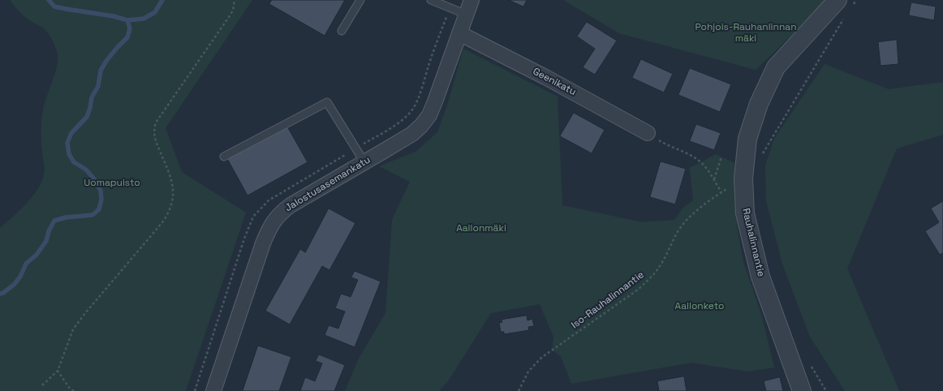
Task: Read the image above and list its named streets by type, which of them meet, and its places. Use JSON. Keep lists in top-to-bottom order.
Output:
{
  "streets": {
    "street": ["Geenikatu", "Jalostusasemankatu", "Rauhalinnantie"],
    "path": ["Iso-Rauhalinnantie"]
  },
  "crossings": [
    ["Geenikatu", "Jalostusasemankatu"],
    ["Rauhalinnantie", "Iso-Rauhalinnantie"]
  ],
  "parks": [
    "Pohjois-Rauhanlinnan mäki",
    "Uomapuisto",
    "Aallonmäki",
    "Aallonketo"
  ]
}
